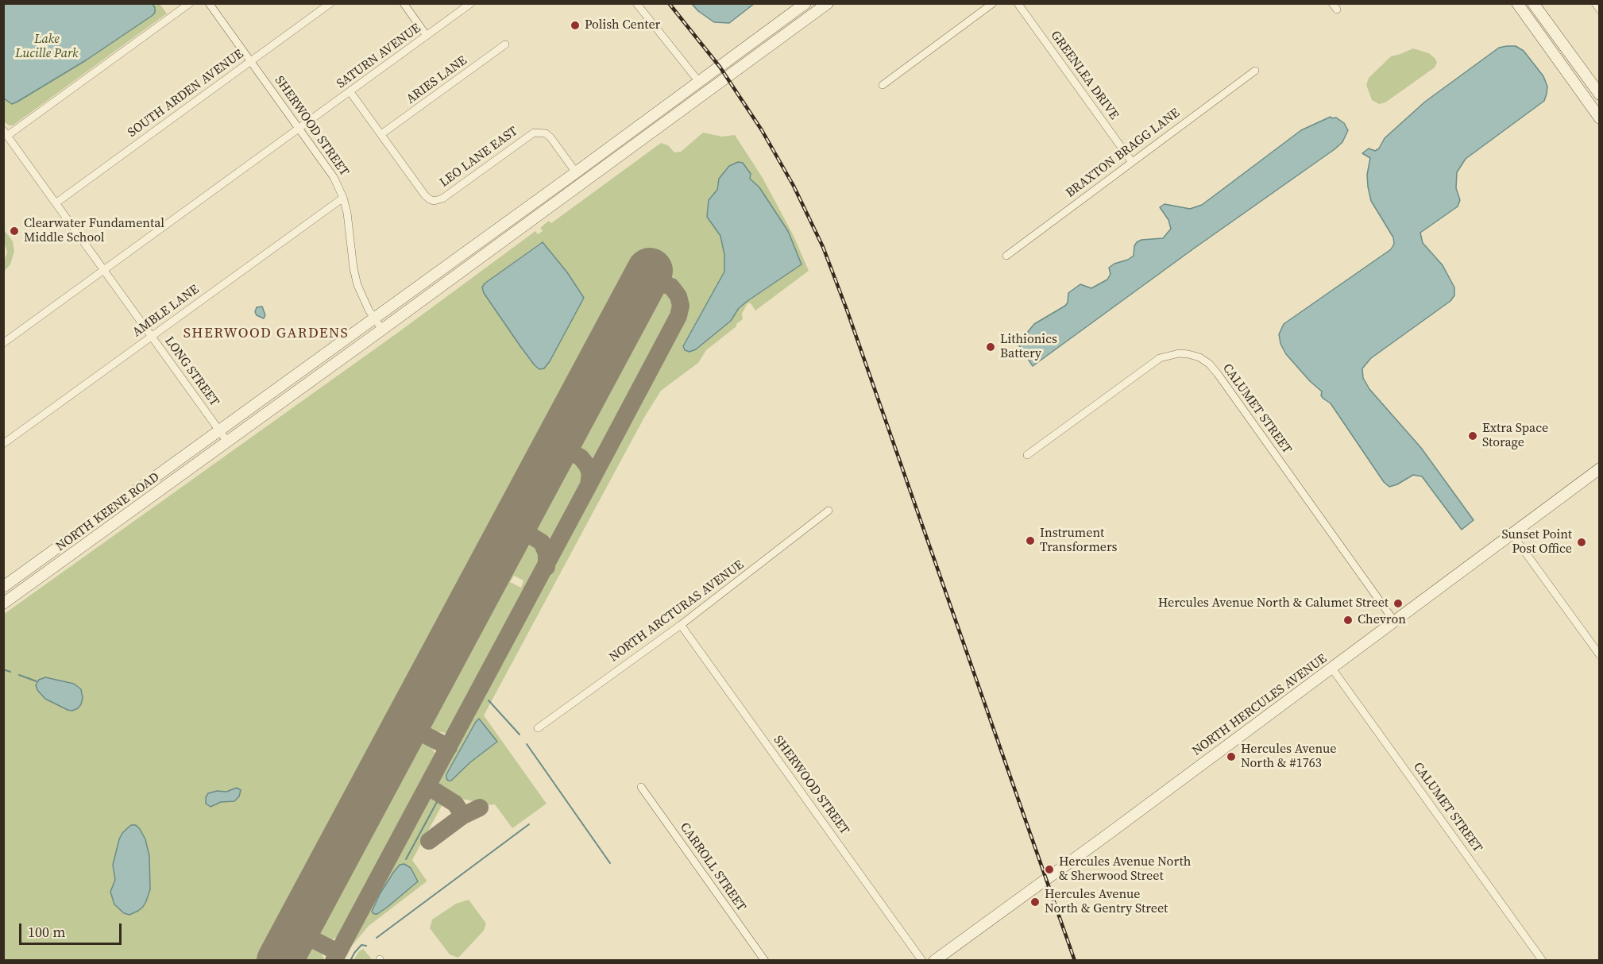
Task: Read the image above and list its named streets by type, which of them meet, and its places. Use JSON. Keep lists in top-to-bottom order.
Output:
{
  "streets": {
    "main road": ["NORTH KEENE ROAD", "NORTH HERCULES AVENUE"],
    "street": [
      "SATURN AVENUE",
      "GREENLEA DRIVE",
      "ARIES LANE",
      "SOUTH ARDEN AVENUE",
      "SHERWOOD STREET",
      "BRAXTON BRAGG LANE",
      "LEO LANE EAST",
      "AMBLE LANE",
      "LONG STREET",
      "CALUMET STREET",
      "NORTH ARCTURAS AVENUE",
      "CARROLL STREET"
    ]
  },
  "crossings": [
    ["SATURN AVENUE", "SHERWOOD STREET"],
    ["SATURN AVENUE", "LONG STREET"],
    ["GREENLEA DRIVE", "BRAXTON BRAGG LANE"],
    ["ARIES LANE", "LEO LANE EAST"],
    ["SOUTH ARDEN AVENUE", "SHERWOOD STREET"],
    ["SOUTH ARDEN AVENUE", "LONG STREET"],
    ["SHERWOOD STREET", "AMBLE LANE"],
    ["SHERWOOD STREET", "NORTH KEENE ROAD"],
    ["SHERWOOD STREET", "NORTH ARCTURAS AVENUE"],
    ["LEO LANE EAST", "NORTH KEENE ROAD"],
    ["AMBLE LANE", "LONG STREET"],
    ["LONG STREET", "NORTH KEENE ROAD"],
    ["CALUMET STREET", "NORTH HERCULES AVENUE"]
  ],
  "districts": ["SHERWOOD GARDENS"],
  "parks": ["Lake Lucille Park"],
  "places": [
    "Polish Center",
    "Clearwater Fundamental Middle School",
    "Lithionics Battery",
    "Extra Space Storage",
    "Instrument Transformers",
    "Sunset Point Post Office",
    "Hercules Avenue North & Calumet Street",
    "Chevron",
    "Hercules Avenue North & #1763",
    "Hercules Avenue North & Sherwood Street",
    "Hercules Avenue North & Gentry Street"
  ],
  "scale_bar": "100 m"
}
